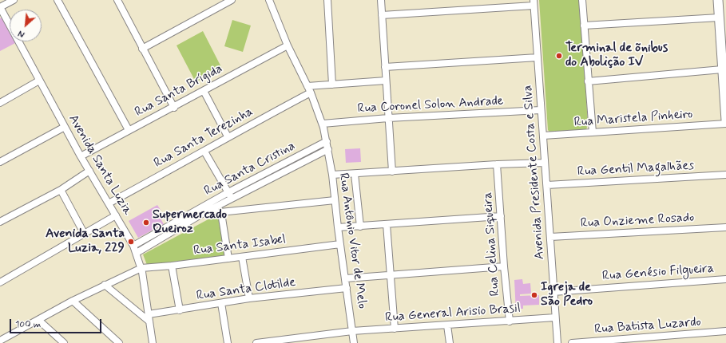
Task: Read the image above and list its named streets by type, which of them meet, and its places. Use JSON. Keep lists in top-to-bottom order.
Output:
{
  "streets": {
    "street": [
      "Rua Santa Brígida",
      "Rua Coronel Solon Andrade",
      "Rua Maristela Pinheiro",
      "Rua Santa Terezinha",
      "Avenida Santa Luzia",
      "Rua Santa Cristina",
      "Rua Gentil Magalhães",
      "Avenida Presidente Costa e Silva",
      "Rua Onzieme Rosado",
      "Rua Antônio Vitor de Melo",
      "Rua Celina Siqueira",
      "Rua Santa Isabel",
      "Rua Genésio Filgueira",
      "Rua Santa Clotilde",
      "Rua General Arisio Brasil",
      "Rua Batista Luzardo"
    ]
  },
  "crossings": [
    ["Rua Santa Brígida", "Avenida Santa Luzia"],
    ["Rua Santa Brígida", "Rua Antônio Vitor de Melo"],
    ["Rua Coronel Solon Andrade", "Avenida Presidente Costa e Silva"],
    ["Rua Coronel Solon Andrade", "Rua Antônio Vitor de Melo"],
    ["Rua Maristela Pinheiro", "Avenida Presidente Costa e Silva"],
    ["Rua Santa Terezinha", "Avenida Santa Luzia"],
    ["Rua Santa Terezinha", "Rua Antônio Vitor de Melo"],
    ["Avenida Santa Luzia", "Rua Santa Cristina"],
    ["Avenida Santa Luzia", "Rua Santa Isabel"],
    ["Avenida Santa Luzia", "Rua Santa Clotilde"],
    ["Rua Santa Cristina", "Rua Antônio Vitor de Melo"],
    ["Rua Gentil Magalhães", "Avenida Presidente Costa e Silva"],
    ["Avenida Presidente Costa e Silva", "Rua Onzieme Rosado"],
    ["Avenida Presidente Costa e Silva", "Rua Genésio Filgueira"],
    ["Avenida Presidente Costa e Silva", "Rua General Arisio Brasil"],
    ["Rua Antônio Vitor de Melo", "Rua Santa Isabel"],
    ["Rua Antônio Vitor de Melo", "Rua Santa Clotilde"],
    ["Rua Antônio Vitor de Melo", "Rua General Arisio Brasil"],
    ["Rua Celina Siqueira", "Rua General Arisio Brasil"]
  ],
  "places": [
    "Terminal de õnibus do Abolição IV",
    "Supermercado Queiroz",
    "Avenida Santa Luzia, 229",
    "Igreja de São Pedro"
  ],
  "scale_bar": "100 m",
  "north": "bottom left"
}
